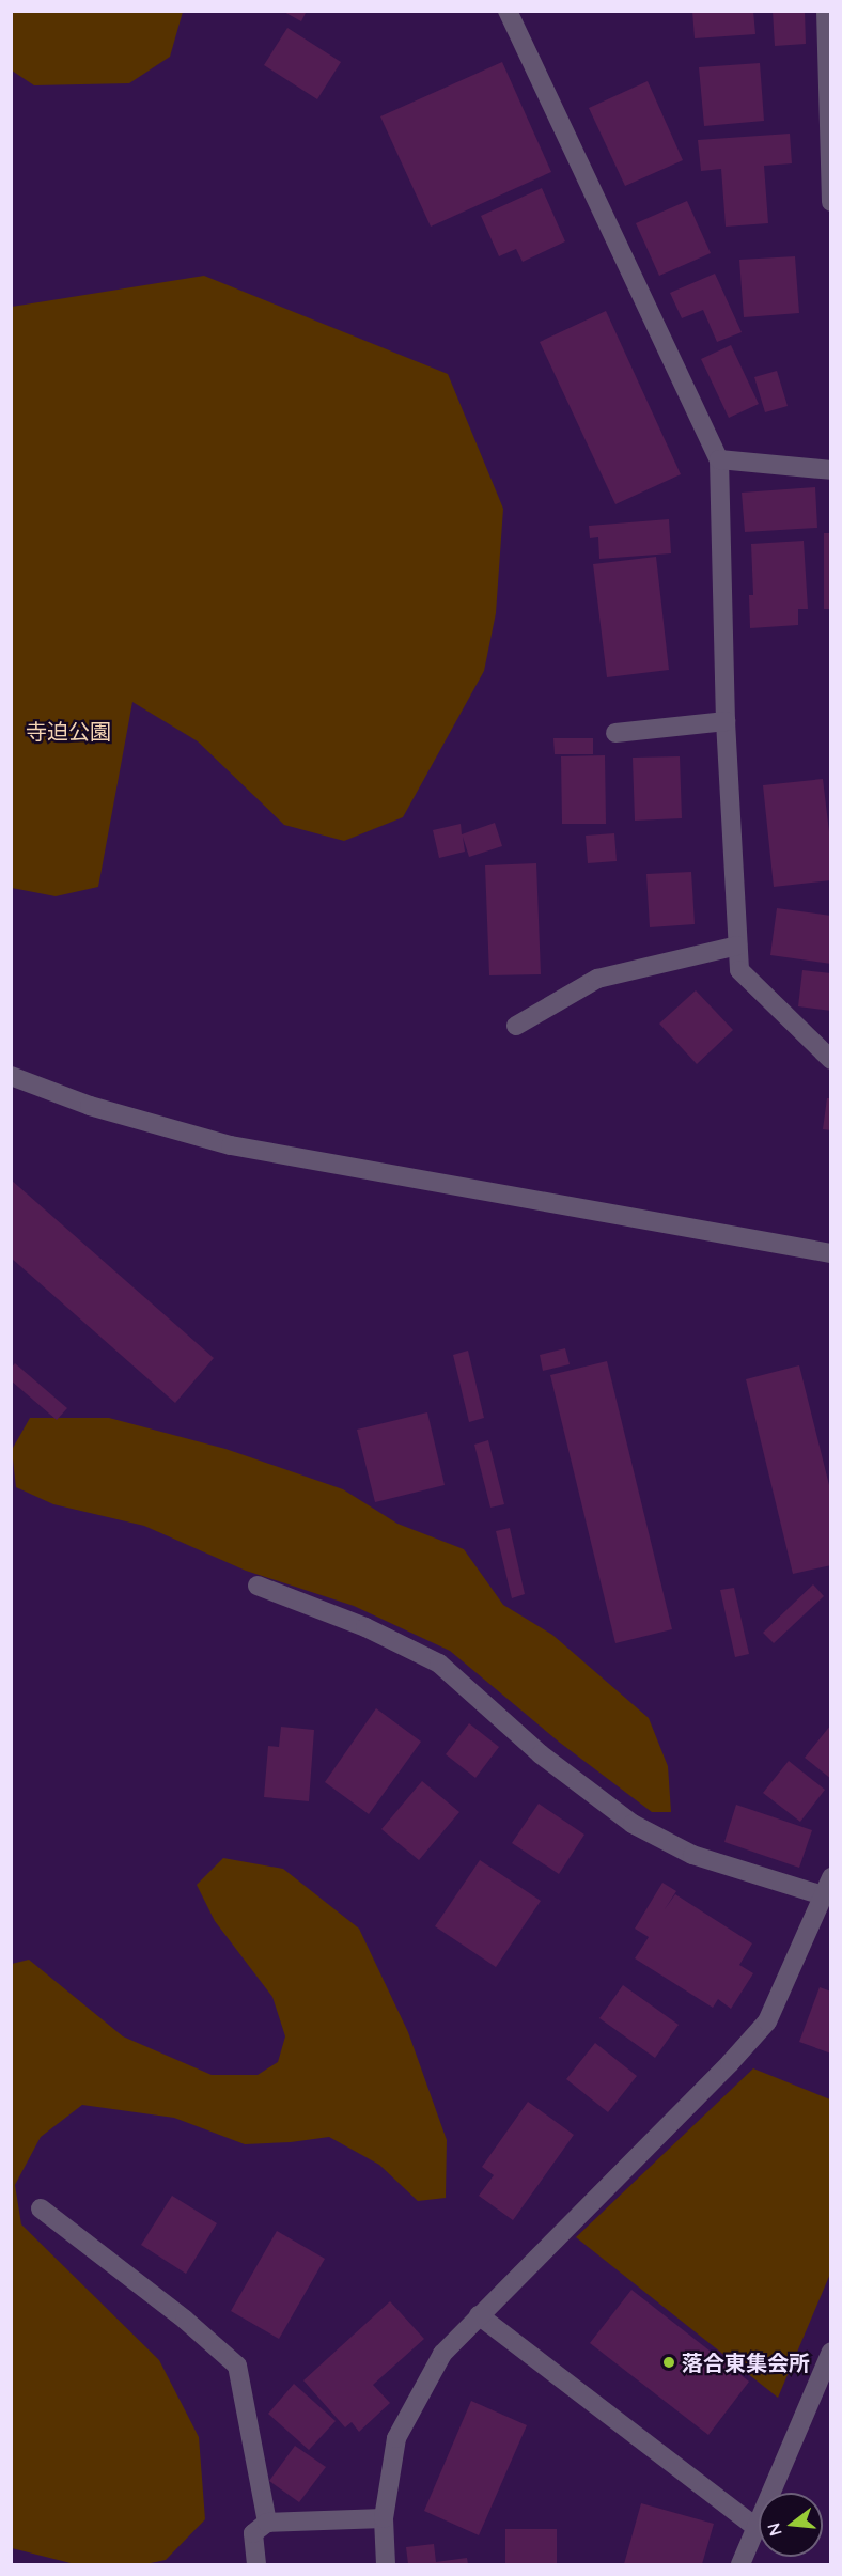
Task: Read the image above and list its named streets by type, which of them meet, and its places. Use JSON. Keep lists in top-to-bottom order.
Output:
{
  "parks": ["寺迫公園"],
  "places": ["落合東集会所"],
  "north": "left"
}
